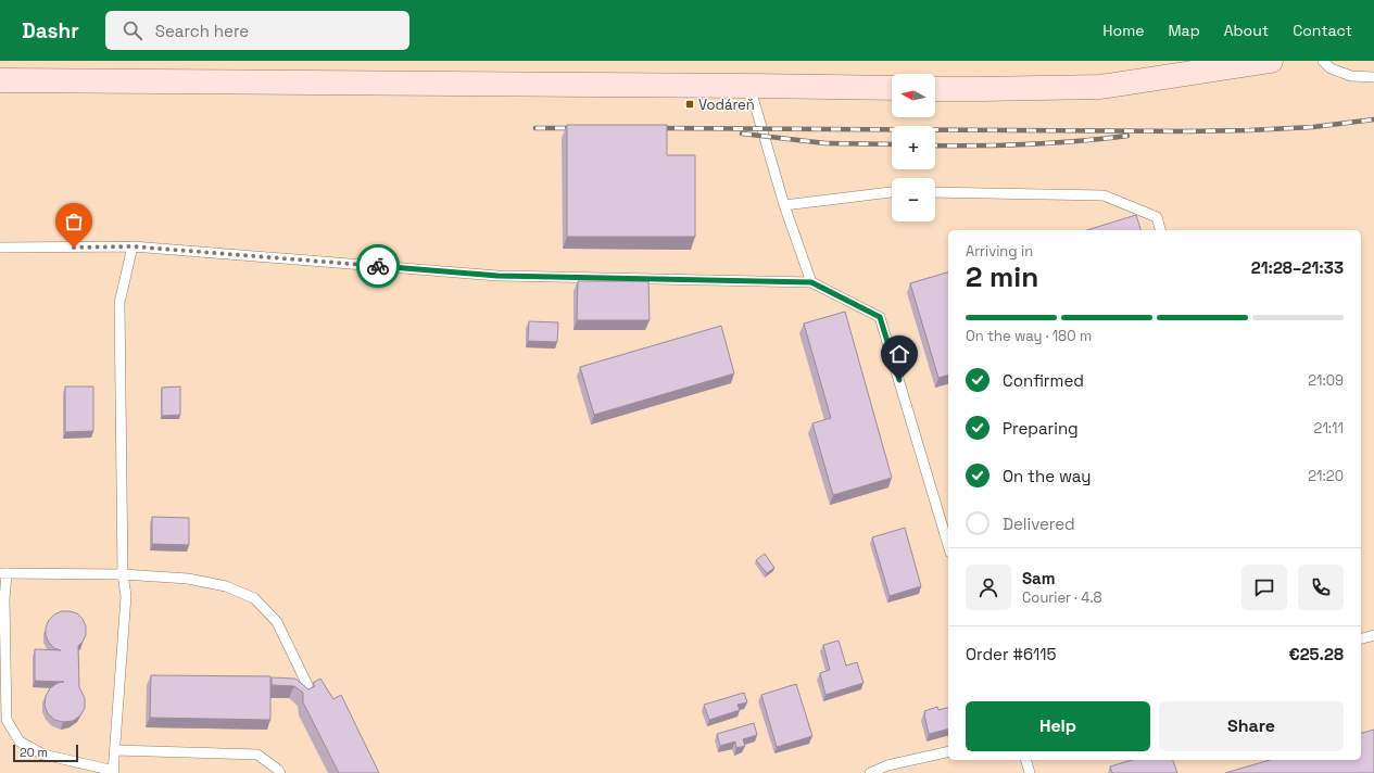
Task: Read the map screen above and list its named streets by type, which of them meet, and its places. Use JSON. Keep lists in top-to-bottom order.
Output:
{
  "places": {
    "transit": ["Vodáreň"]
  },
  "scale_bar": "20 m",
  "north": "left",
  "page": {
    "header": "Dashr",
    "search": "Search here",
    "nav": [
      "Home",
      "Map",
      "About",
      "Contact"
    ],
    "map_buttons": ["+", "−"],
    "heading": ["2 min", "Arriving in", "21:28–21:33"],
    "panel": [
      "Sam",
      "Courier · 4.8",
      "Order #6115",
      "€25.28"
    ],
    "bar": "On the way · 180 m",
    "list": [
      ["Confirmed", "21:09"],
      ["Preparing", "21:11"],
      ["On the way", "21:20"],
      "Delivered"
    ],
    "buttons": ["Help", "Share"],
    "scale": "20 m"
  }
}
